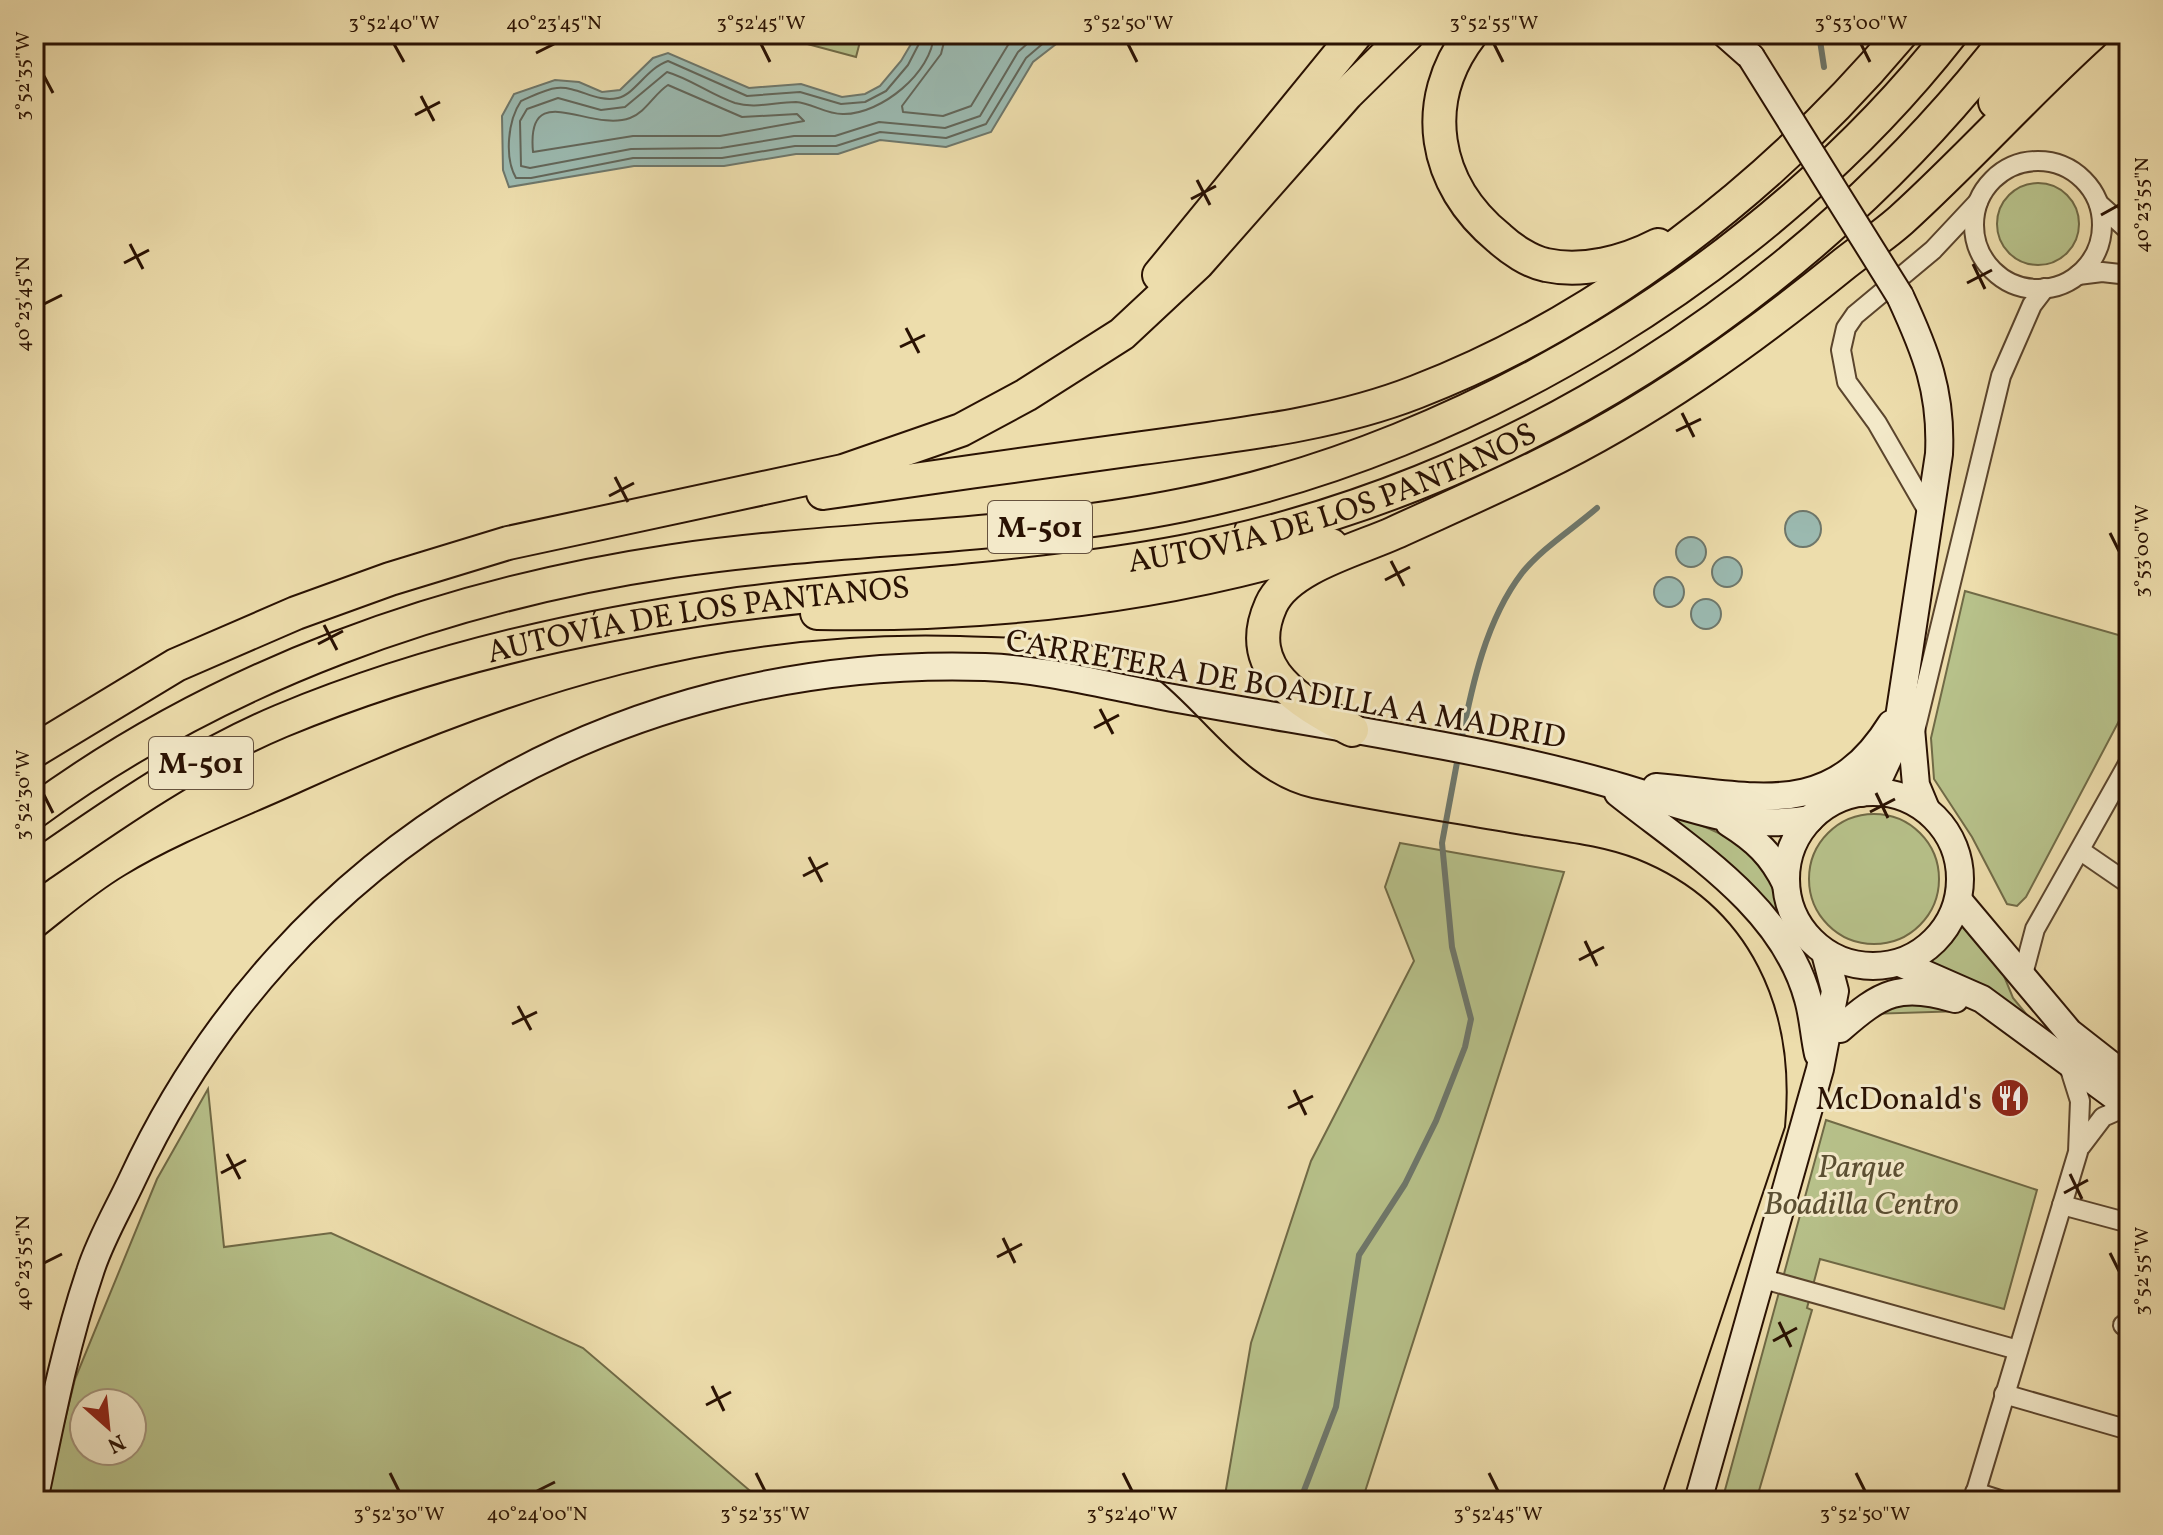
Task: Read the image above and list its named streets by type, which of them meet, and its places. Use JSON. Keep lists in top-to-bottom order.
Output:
{
  "streets": {
    "highway": ["AUTOVÍA DE LOS PANTANOS", "M-501"],
    "street": ["CARRETERA DE BOADILLA A MADRID"]
  },
  "parks": ["Parque Boadilla Centro"],
  "places": {
    "restaurant": ["McDonald's"]
  },
  "north": "bottom right",
  "coordinates": [
    "3°52'40\"W",
    "40°23'45\"N",
    "3°52'45\"W",
    "3°52'50\"W",
    "3°52'55\"W",
    "3°53'00\"W",
    "3°52'35\"W",
    "40°23'55\"N",
    "3°52'30\"W",
    "40°24'00\"N"
  ]
}
